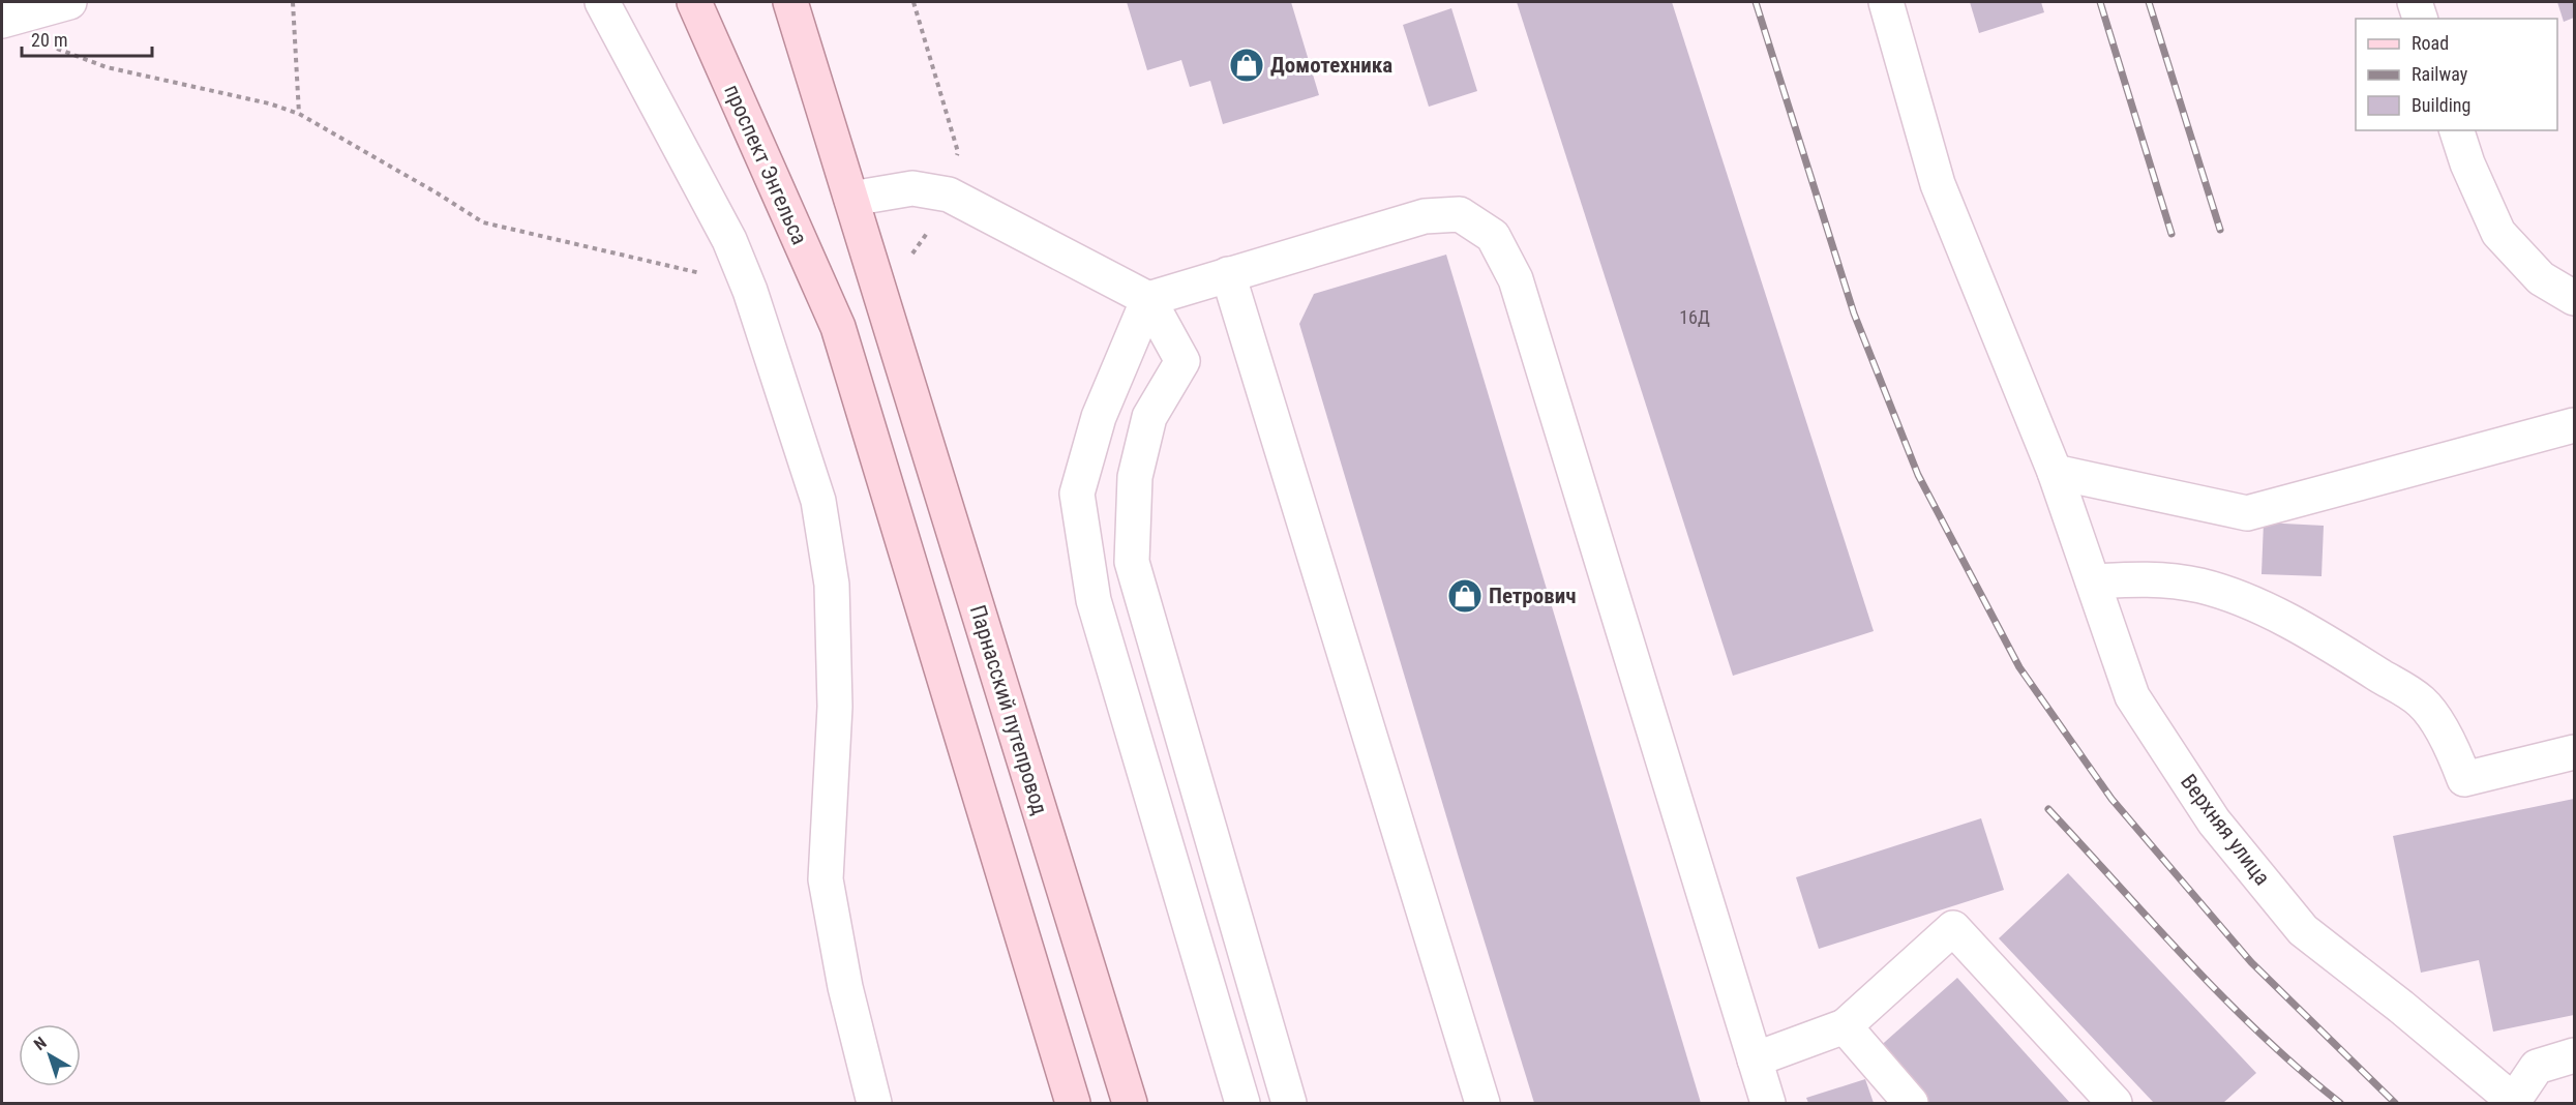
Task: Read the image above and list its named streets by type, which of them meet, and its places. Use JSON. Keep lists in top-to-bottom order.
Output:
{
  "streets": {
    "main road": ["проспект Энгельса", "Парнасский путепровод"],
    "street": ["Верхняя улица"]
  },
  "places": {
    "shop": ["Домотехника", "Петрович"]
  },
  "house_numbers": ["16Д"],
  "legend": ["Road", "Railway", "Building"],
  "scale_bar": "20 m",
  "north": "top left"
}
